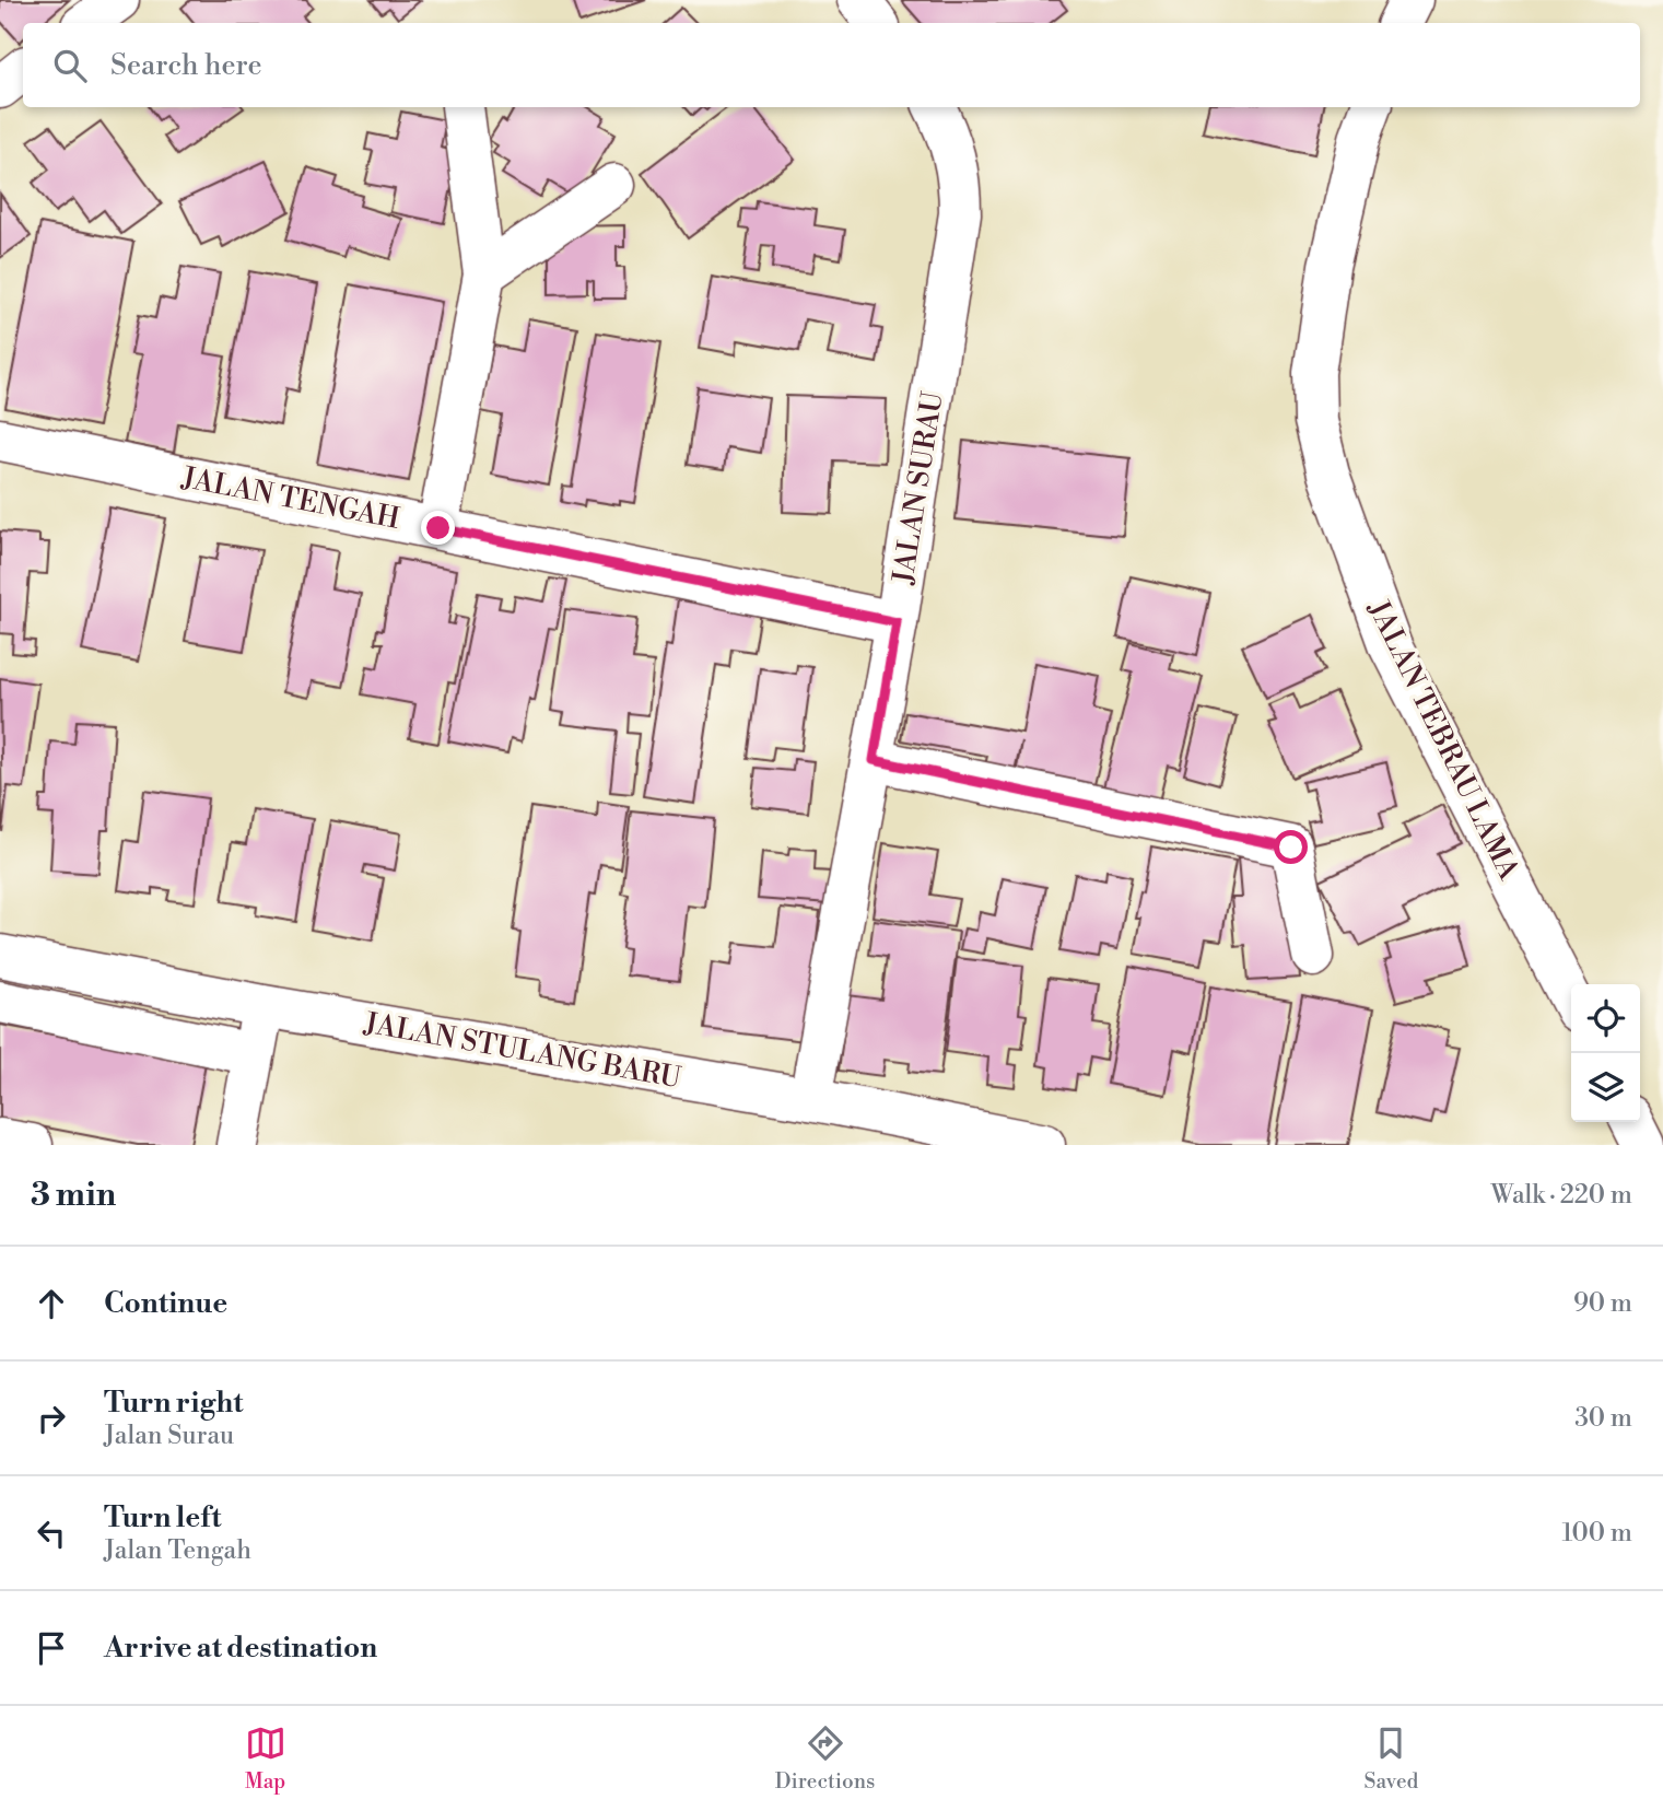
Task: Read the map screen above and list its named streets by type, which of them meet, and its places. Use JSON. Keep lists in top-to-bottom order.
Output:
{
  "streets": {
    "street": [
      "JALAN SURAU",
      "JALAN TENGAH",
      "JALAN TEBRAU LAMA",
      "JALAN STULANG BARU"
    ]
  },
  "crossings": [
    ["JALAN SURAU", "JALAN TENGAH"],
    ["JALAN SURAU", "JALAN STULANG BARU"]
  ],
  "page": {
    "search": "Search here",
    "heading": ["3 min", "Walk · 220 m"],
    "list": [
      ["Continue", "90 m"],
      ["Turn right", "Jalan Surau", "30 m"],
      ["Turn left", "Jalan Tengah", "100 m"],
      "Arrive at destination"
    ],
    "nav": ["Map", "Directions", "Saved"]
  }
}
